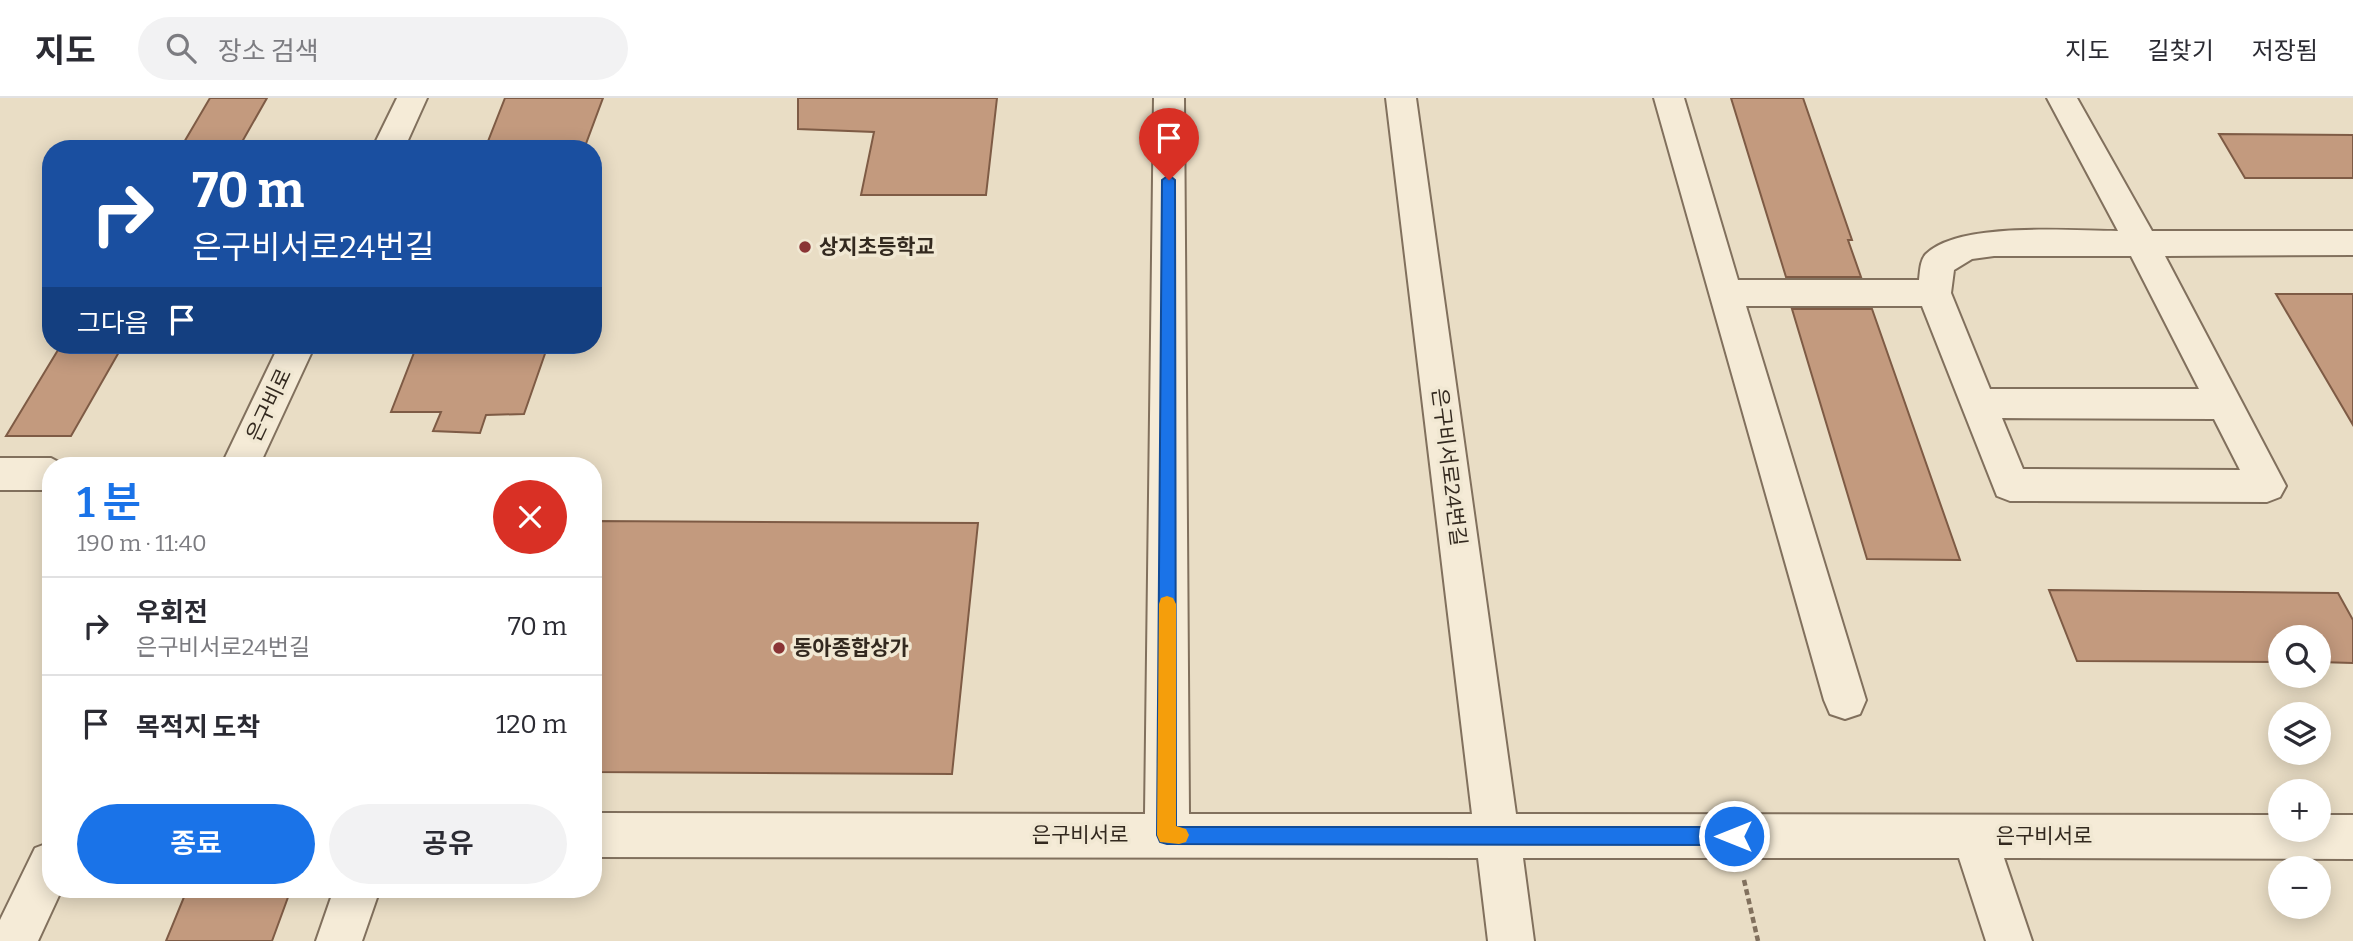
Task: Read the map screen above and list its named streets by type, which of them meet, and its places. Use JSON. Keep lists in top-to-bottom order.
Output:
{
  "streets": {
    "street": ["은구비로", "은구비서로24번길", "은구비서로"]
  },
  "crossings": [
    ["은구비서로24번길", "은구비서로"]
  ],
  "places": ["상지초등학교", "동아종합상가"],
  "page": {
    "header": "지도",
    "search": "장소 검색",
    "nav": ["지도", "길찾기", "저장됨"],
    "turn": ["70 m", "은구비서로24번길"],
    "then": "그다음",
    "heading": ["1 분", "190 m · 11:40"],
    "list": [
      {
        "name": "우회전",
        "note": "은구비서로24번길",
        "value": "70 m"
      },
      {
        "name": "목적지 도착",
        "value": "120 m"
      }
    ],
    "map_buttons": ["+", "−"],
    "buttons": ["종료", "공유"]
  }
}
